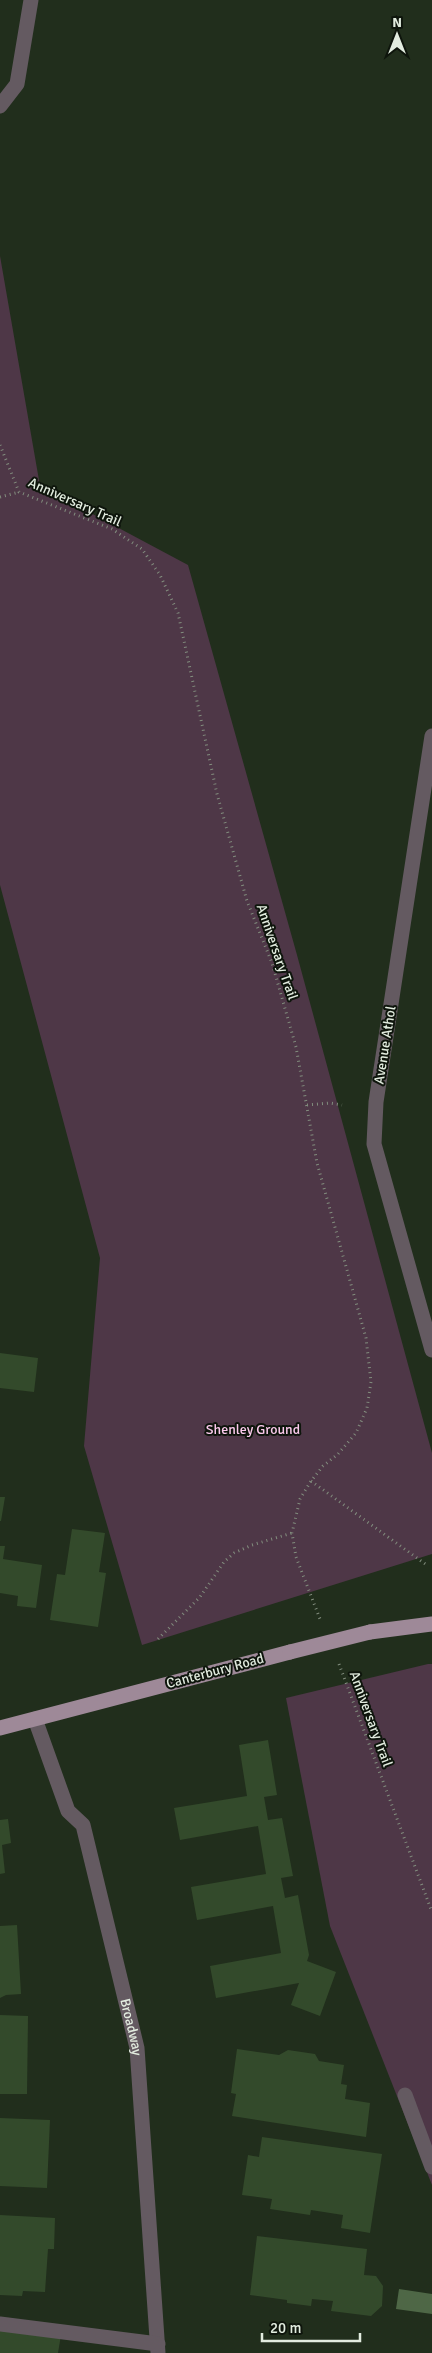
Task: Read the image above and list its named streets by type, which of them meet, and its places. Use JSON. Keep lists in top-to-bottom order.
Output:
{
  "streets": {
    "main road": ["Canterbury Road"],
    "street": ["Avenue Athol", "Broadway"],
    "path": ["Anniversary Trail"]
  },
  "crossings": [
    ["Canterbury Road", "Broadway"]
  ],
  "parks": ["Shenley Ground"],
  "scale_bar": "20 m",
  "north": "top"
}
